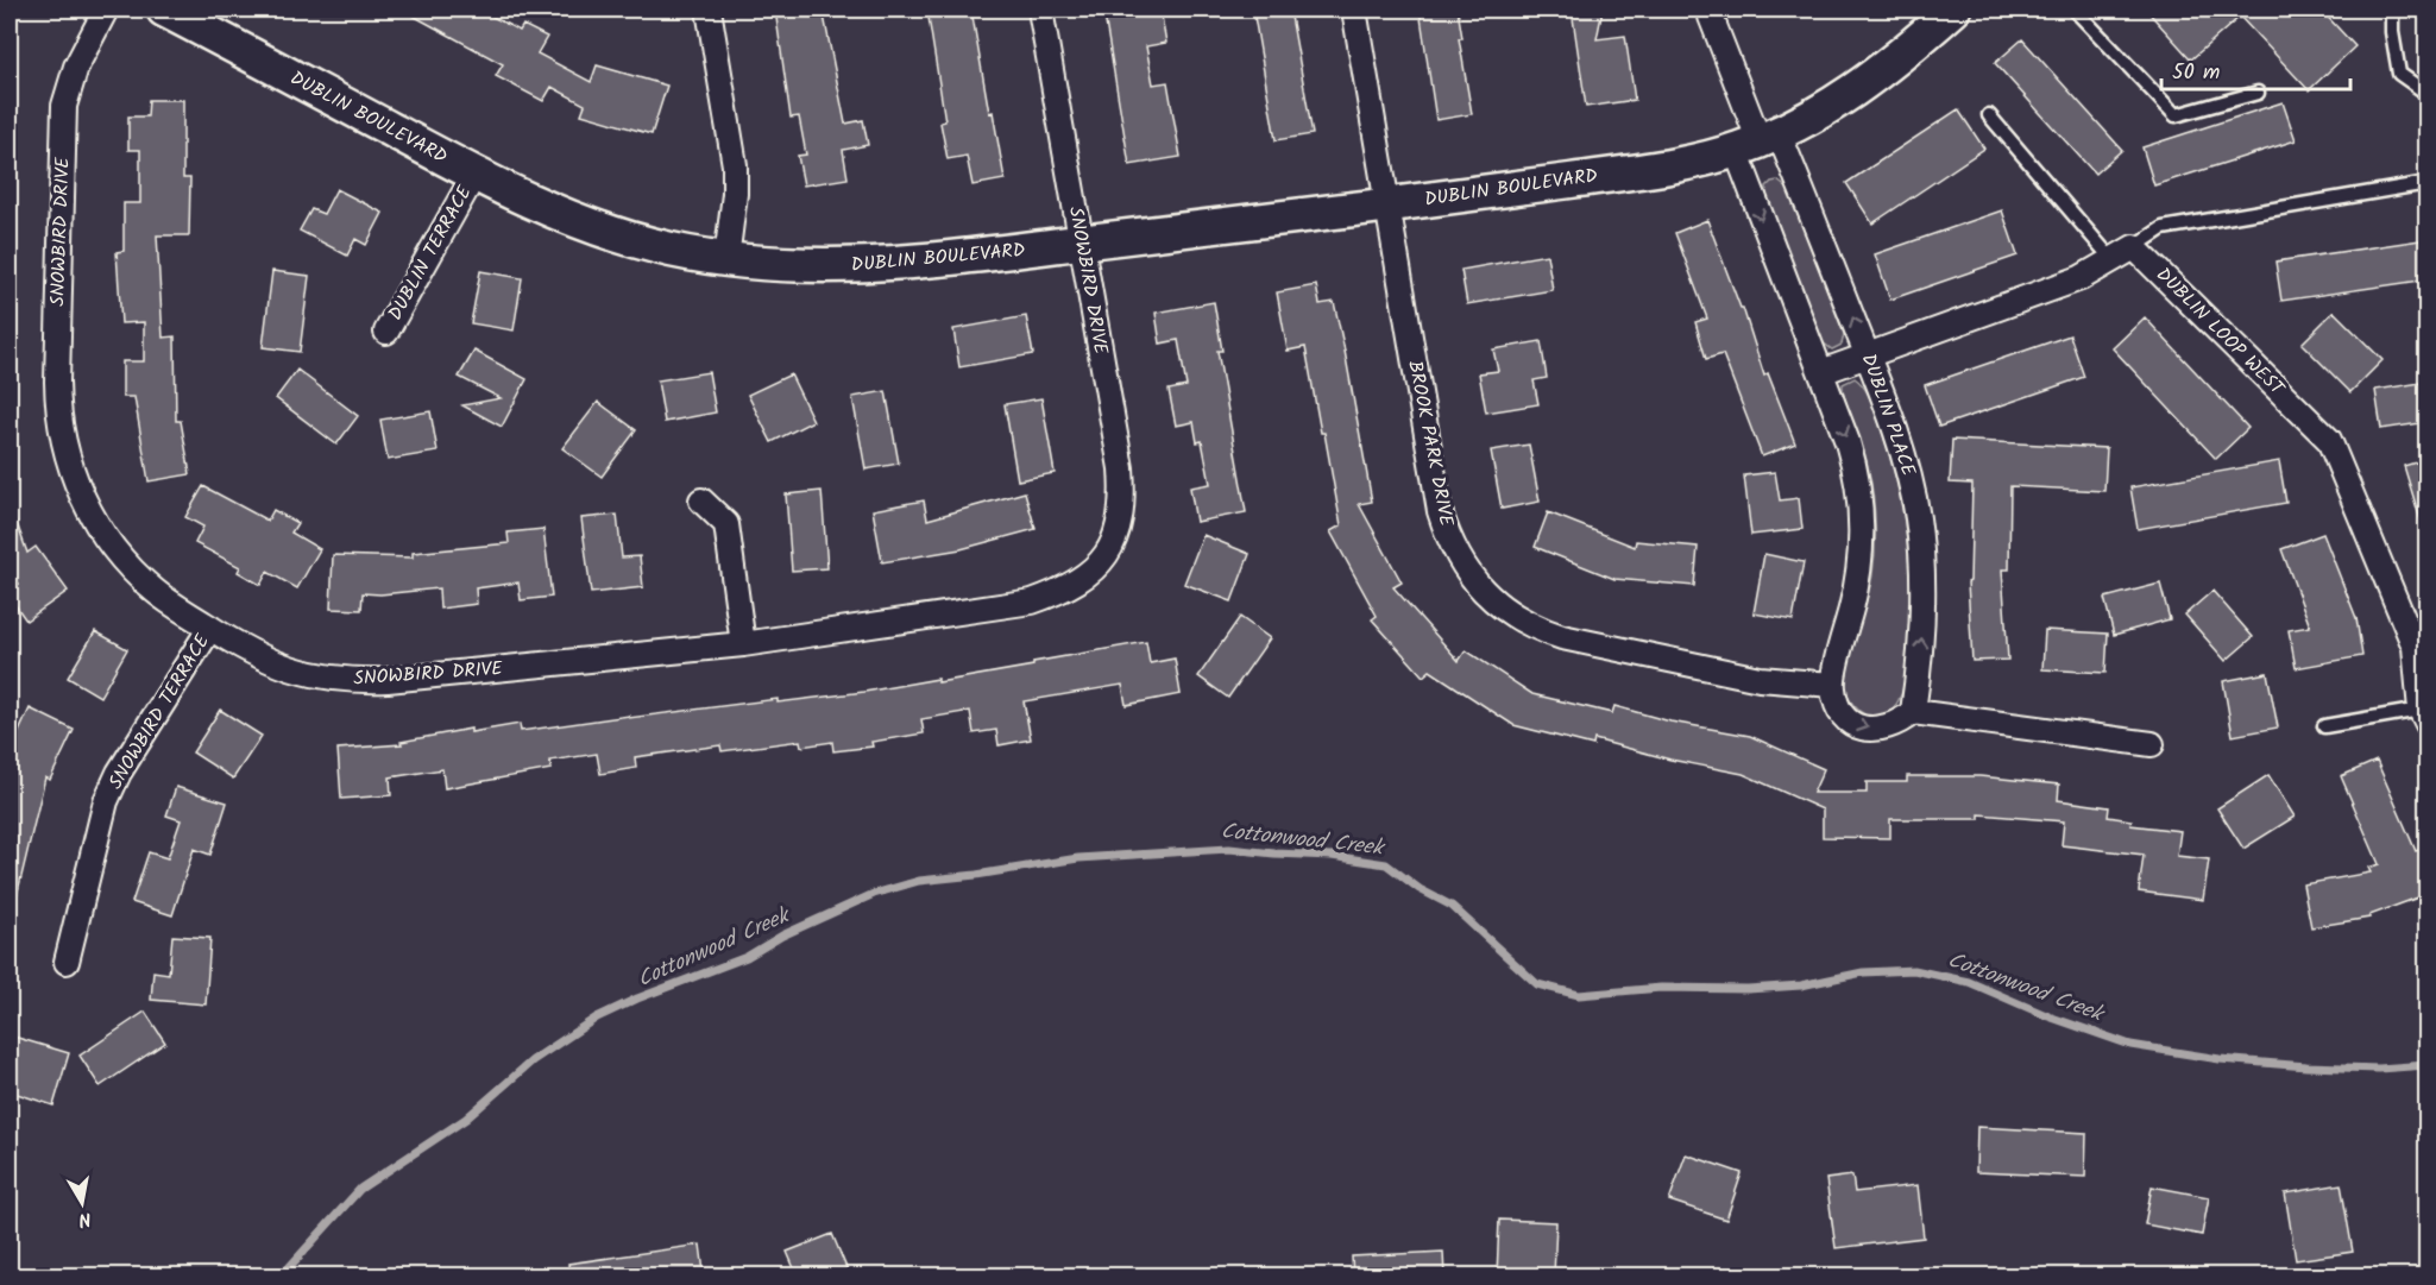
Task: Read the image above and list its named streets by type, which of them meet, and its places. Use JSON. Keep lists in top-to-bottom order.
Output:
{
  "streets": {
    "main road": ["DUBLIN BOULEVARD"],
    "street": [
      "SNOWBIRD DRIVE",
      "DUBLIN TERRACE",
      "DUBLIN LOOP WEST",
      "DUBLIN PLACE",
      "BROOK PARK DRIVE",
      "SNOWBIRD TERRACE"
    ]
  },
  "crossings": [
    ["DUBLIN BOULEVARD", "SNOWBIRD DRIVE"],
    ["DUBLIN BOULEVARD", "DUBLIN TERRACE"],
    ["DUBLIN BOULEVARD", "DUBLIN PLACE"],
    ["DUBLIN BOULEVARD", "BROOK PARK DRIVE"],
    ["SNOWBIRD DRIVE", "SNOWBIRD TERRACE"]
  ],
  "water": ["Cottonwood Creek"],
  "scale_bar": "50 m",
  "north": "bottom"
}
